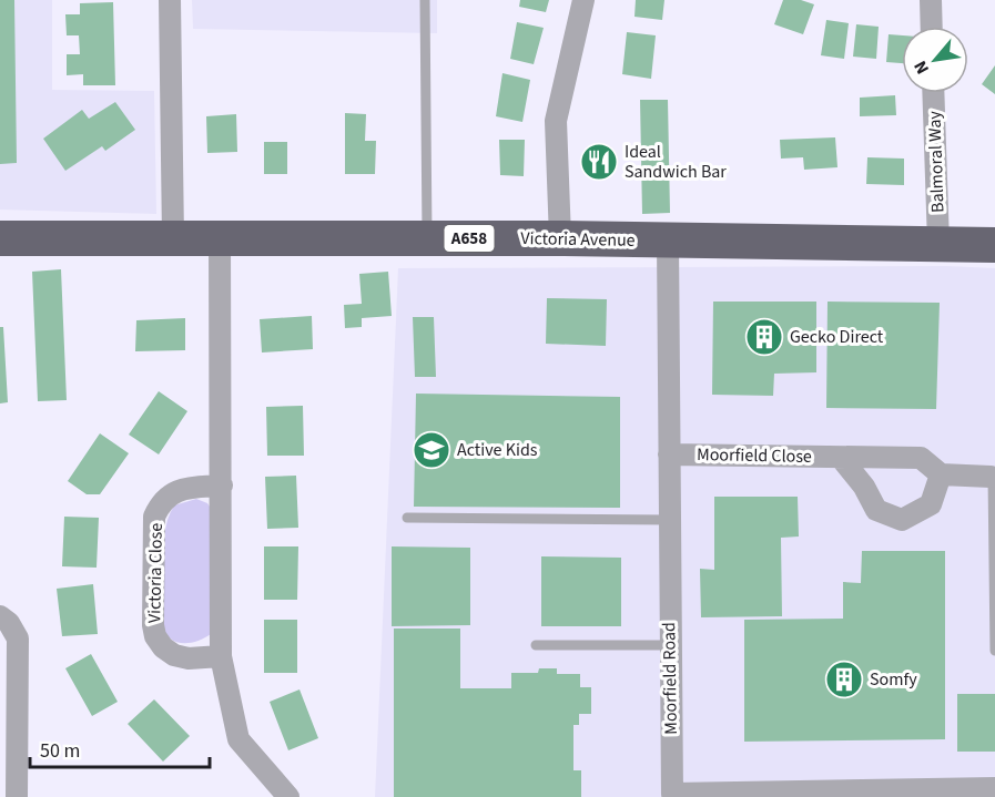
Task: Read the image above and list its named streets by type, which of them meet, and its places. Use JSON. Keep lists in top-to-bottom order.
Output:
{
  "streets": {
    "highway": ["A658", "Victoria Avenue"],
    "street": [
      "Balmoral Way",
      "Moorfield Close",
      "Victoria Close",
      "Moorfield Road"
    ]
  },
  "crossings": [
    ["Balmoral Way", "Victoria Avenue"],
    ["Victoria Avenue", "Moorfield Road"],
    ["Moorfield Close", "Moorfield Road"]
  ],
  "places": {
    "restaurant": ["Ideal Sandwich Bar"],
    "building": ["Gecko Direct", "Somfy"],
    "school or university": ["Active Kids"]
  },
  "scale_bar": "50 m",
  "north": "bottom left"
}
